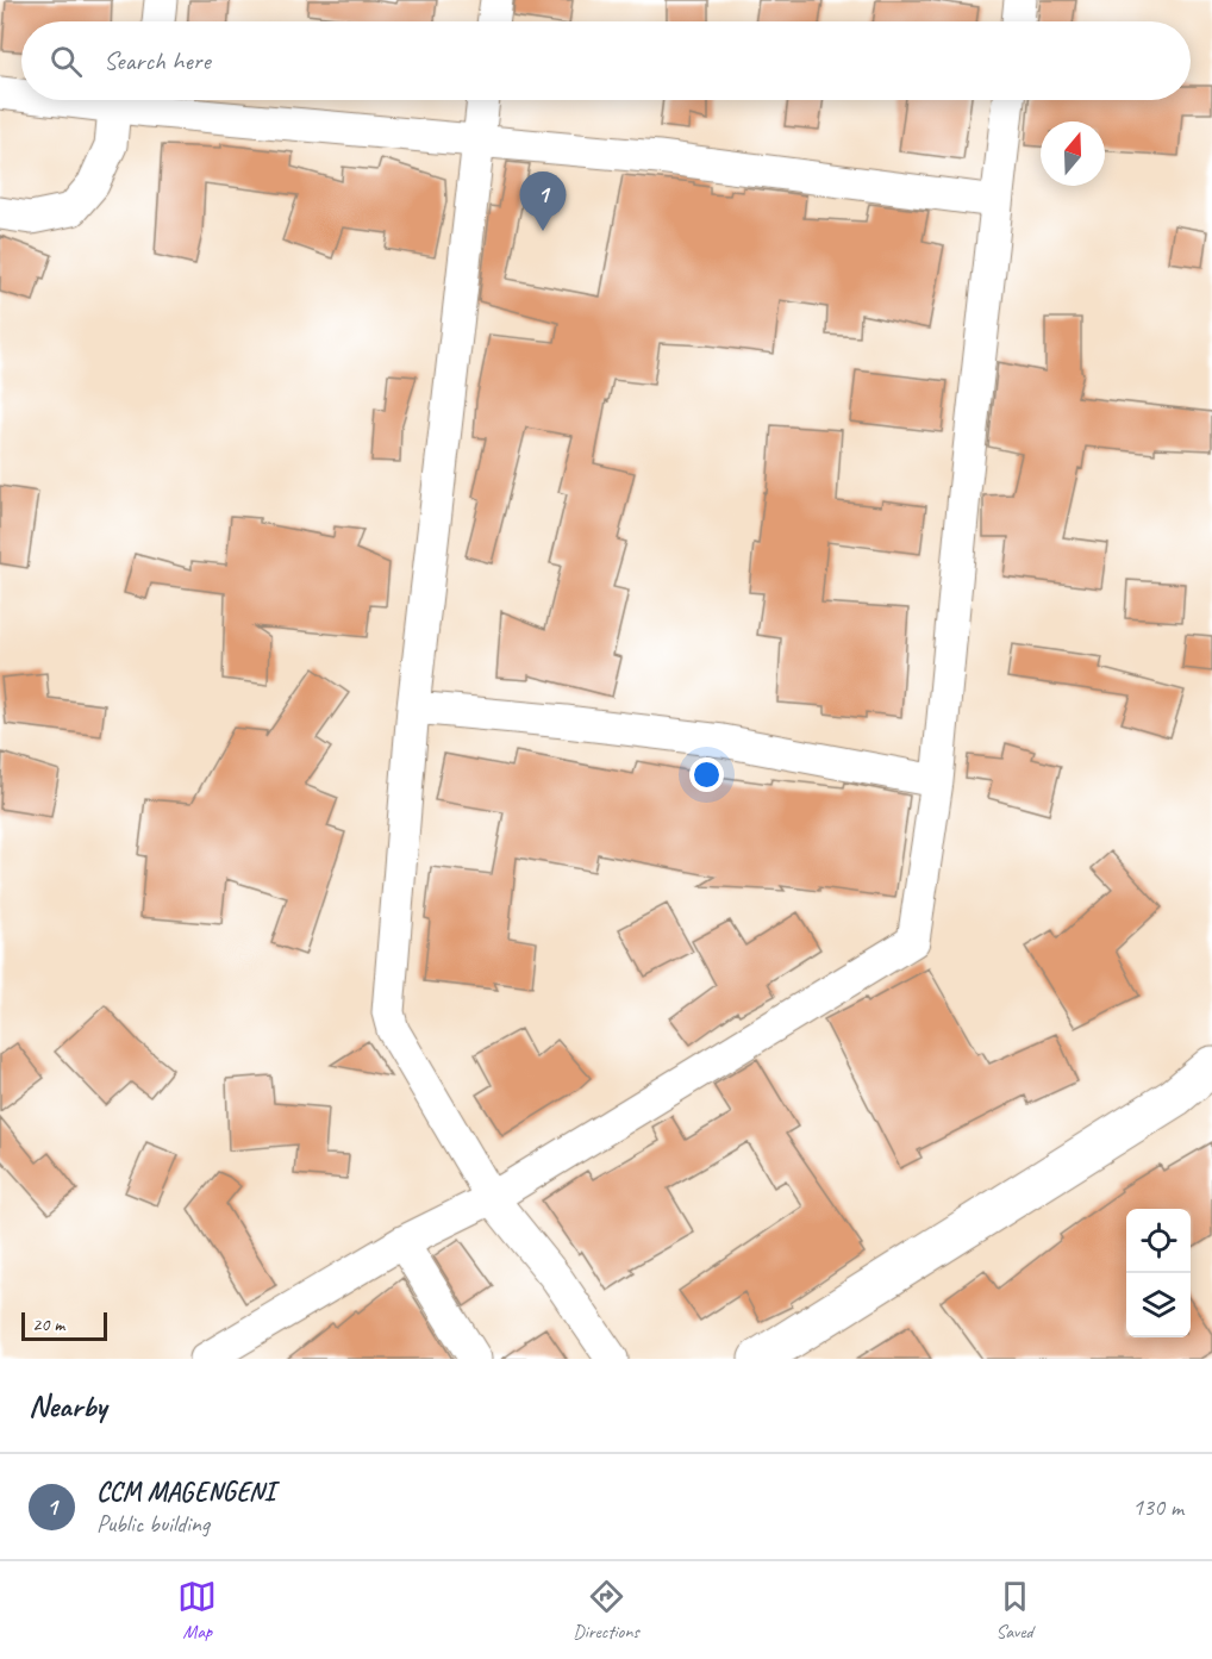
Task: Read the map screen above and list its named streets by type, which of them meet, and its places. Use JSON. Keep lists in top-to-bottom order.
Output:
{
  "scale_bar": "20 m",
  "north": "top",
  "page": {
    "search": "Search here",
    "pins": "1",
    "scale": "20 m",
    "heading": "Nearby",
    "list": [
      {
        "mark": "1",
        "name": "CCM MAGENGENI",
        "note": "Public building",
        "value": "130 m"
      }
    ],
    "nav": ["Map", "Directions", "Saved"]
  }
}
